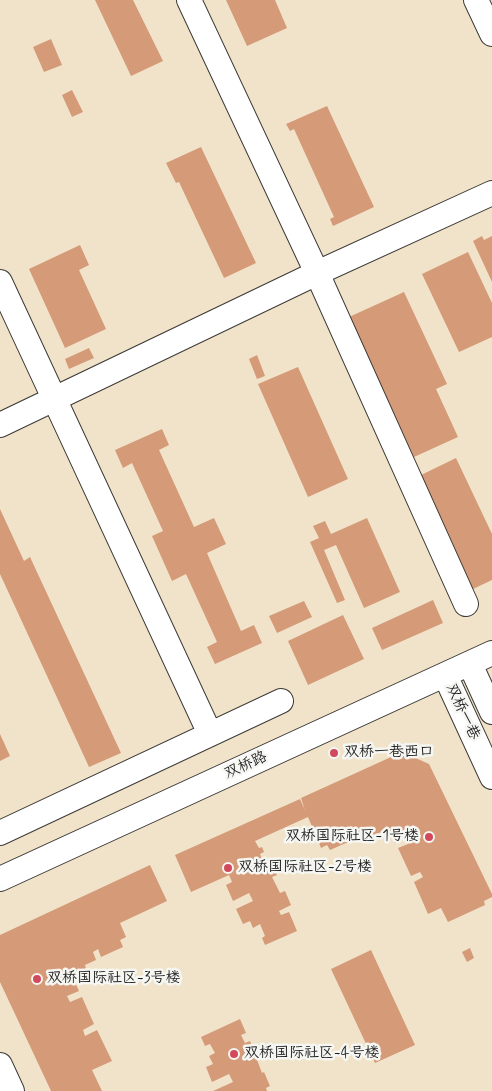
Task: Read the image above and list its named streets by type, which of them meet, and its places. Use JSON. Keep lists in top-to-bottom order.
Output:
{
  "streets": {
    "street": ["双桥一巷", "双桥路"]
  },
  "crossings": [
    ["双桥一巷", "双桥路"]
  ],
  "places": [
    "双桥一巷西口",
    "双桥国际社区-1号楼",
    "双桥国际社区-2号楼",
    "双桥国际社区-3号楼",
    "双桥国际社区-4号楼"
  ]
}
